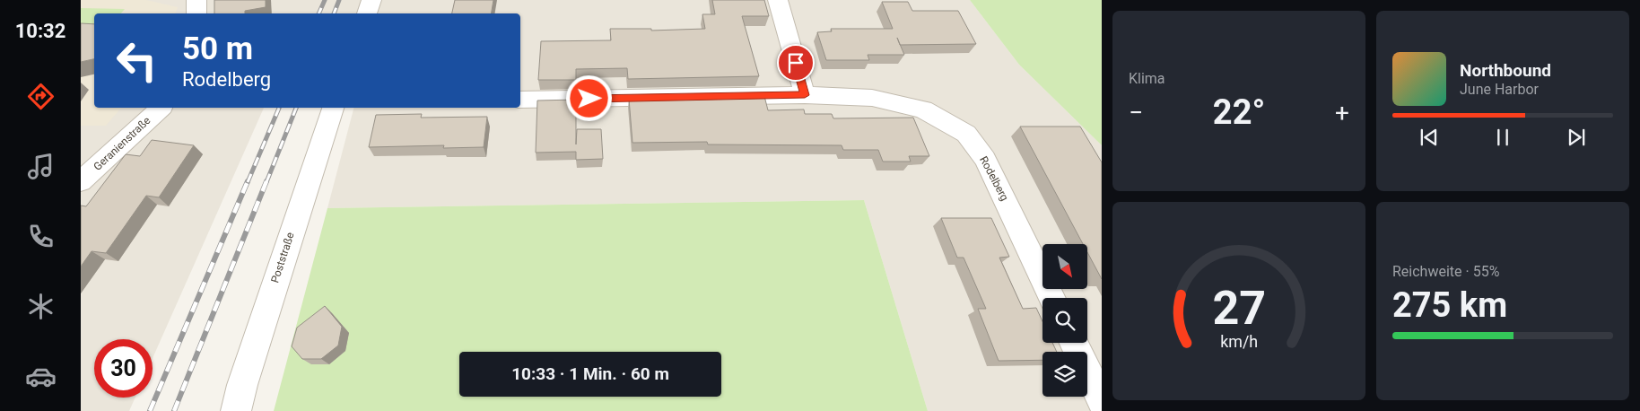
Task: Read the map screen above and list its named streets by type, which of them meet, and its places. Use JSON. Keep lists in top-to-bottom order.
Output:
{
  "streets": {
    "street": ["Geranienstraße", "Rodelberg", "Poststraße"]
  },
  "north": "bottom right",
  "page": {
    "tabs": "10:32",
    "tile": [
      "Klima",
      ["Reichweite · 55%", "275 km"]
    ],
    "turn": ["50 m", "Rodelberg"],
    "song": ["Northbound", "June Harbor"],
    "heat": ["−", "22°", "+"],
    "limit": "30",
    "trip": "10:33 · 1 Min. · 60 m",
    "gauge": ["27", "km/h"]
  }
}
